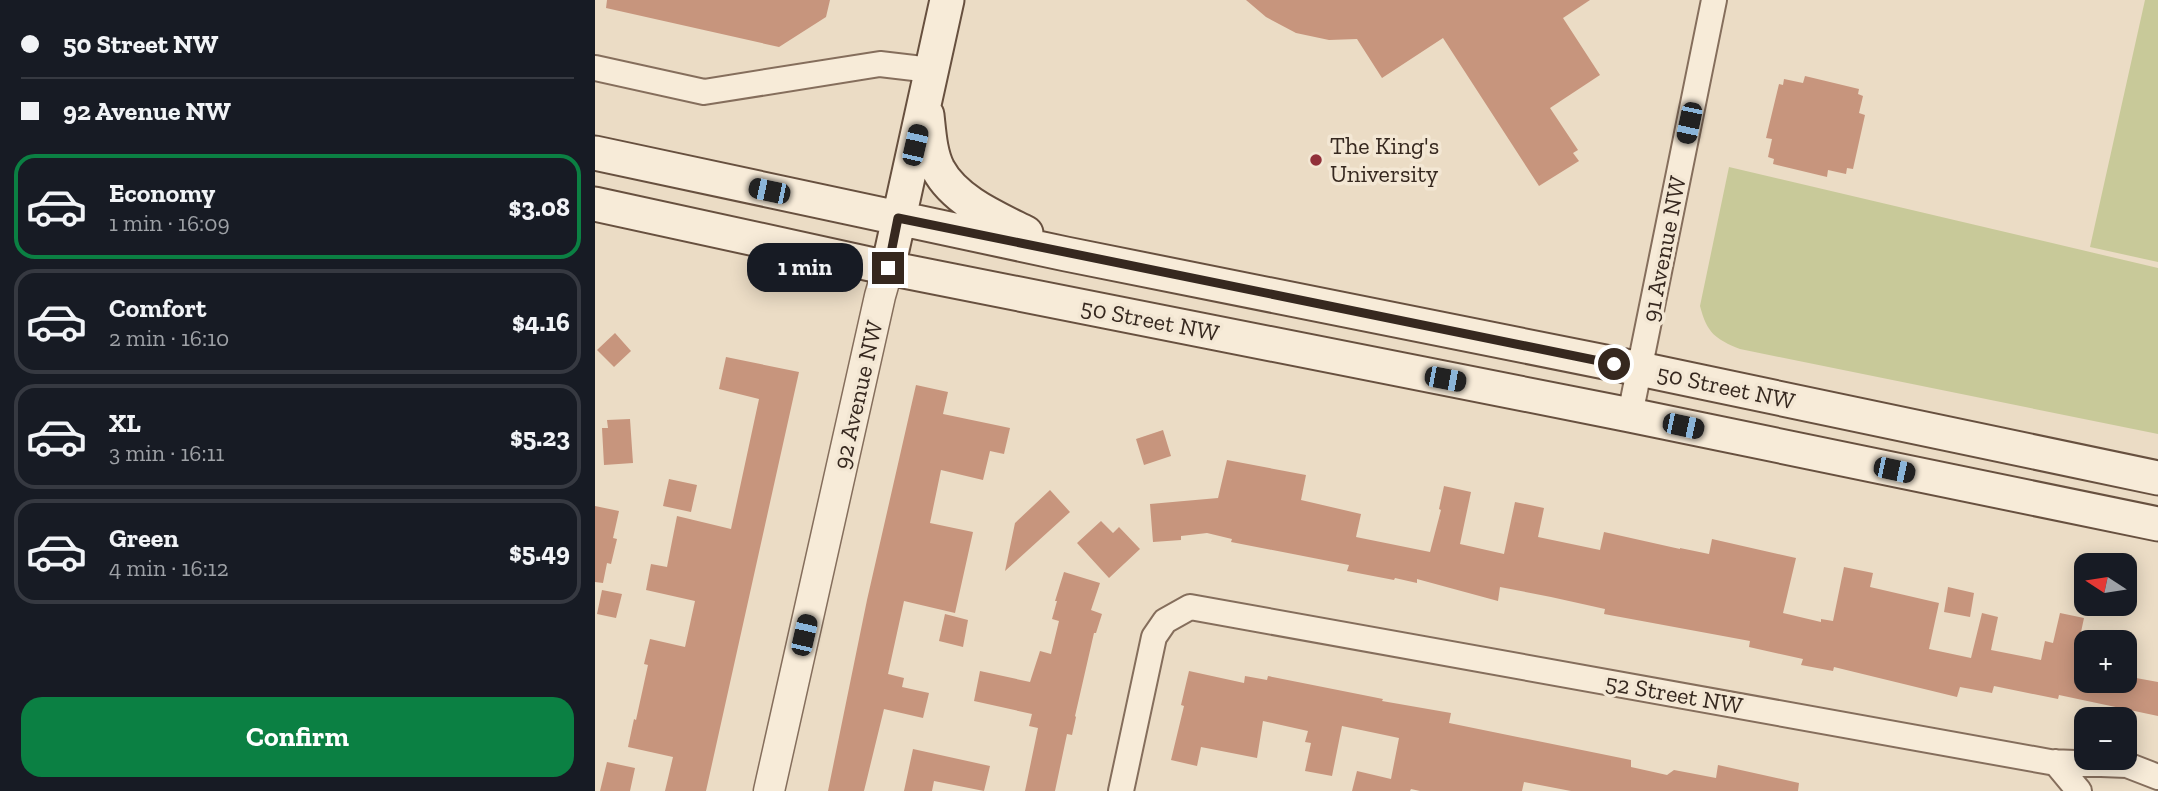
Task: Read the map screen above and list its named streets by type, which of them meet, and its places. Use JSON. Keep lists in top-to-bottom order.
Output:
{
  "streets": {
    "main road": ["50 Street NW", "92 Avenue NW"],
    "street": ["91 Avenue NW", "52 Street NW"]
  },
  "crossings": [
    ["91 Avenue NW", "50 Street NW"],
    ["50 Street NW", "92 Avenue NW"]
  ],
  "places": ["The King's University"],
  "north": "left",
  "page": {
    "banner": ["50 Street NW", "92 Avenue NW"],
    "list": [
      {
        "name": "Economy",
        "note": "1 min · 16:09",
        "value": "$3.08"
      },
      {
        "name": "Comfort",
        "note": "2 min · 16:10",
        "value": "$4.16"
      },
      {
        "name": "XL",
        "note": "3 min · 16:11",
        "value": "$5.23"
      },
      {
        "name": "Green",
        "note": "4 min · 16:12",
        "value": "$5.49"
      }
    ],
    "bubble": "1 min",
    "map_buttons": ["+", "−"],
    "buttons": "Confirm"
  }
}
